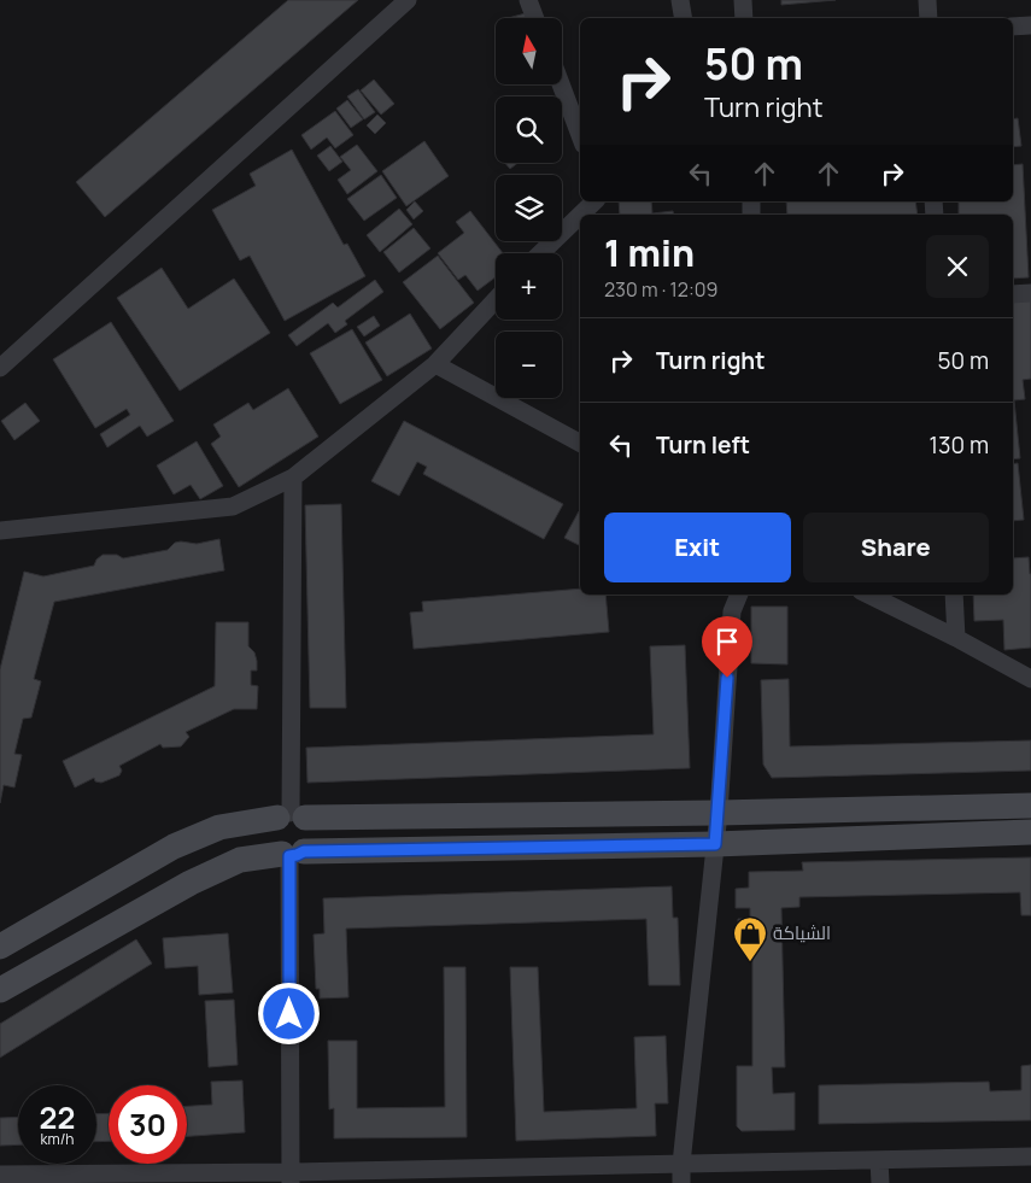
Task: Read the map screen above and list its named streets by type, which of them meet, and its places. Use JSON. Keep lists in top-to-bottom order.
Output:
{
  "places": {
    "shop": ["الشياكة"]
  },
  "north": "top",
  "page": {
    "map_buttons": ["+", "−"],
    "turn": ["50 m", "Turn right"],
    "heading": ["1 min", "230 m · 12:09"],
    "list": [
      {
        "name": "Turn right",
        "value": "50 m"
      },
      {
        "name": "Turn left",
        "value": "130 m"
      }
    ],
    "buttons": ["Exit", "Share"],
    "speed": "22 km/h",
    "limit": "30"
  }
}
